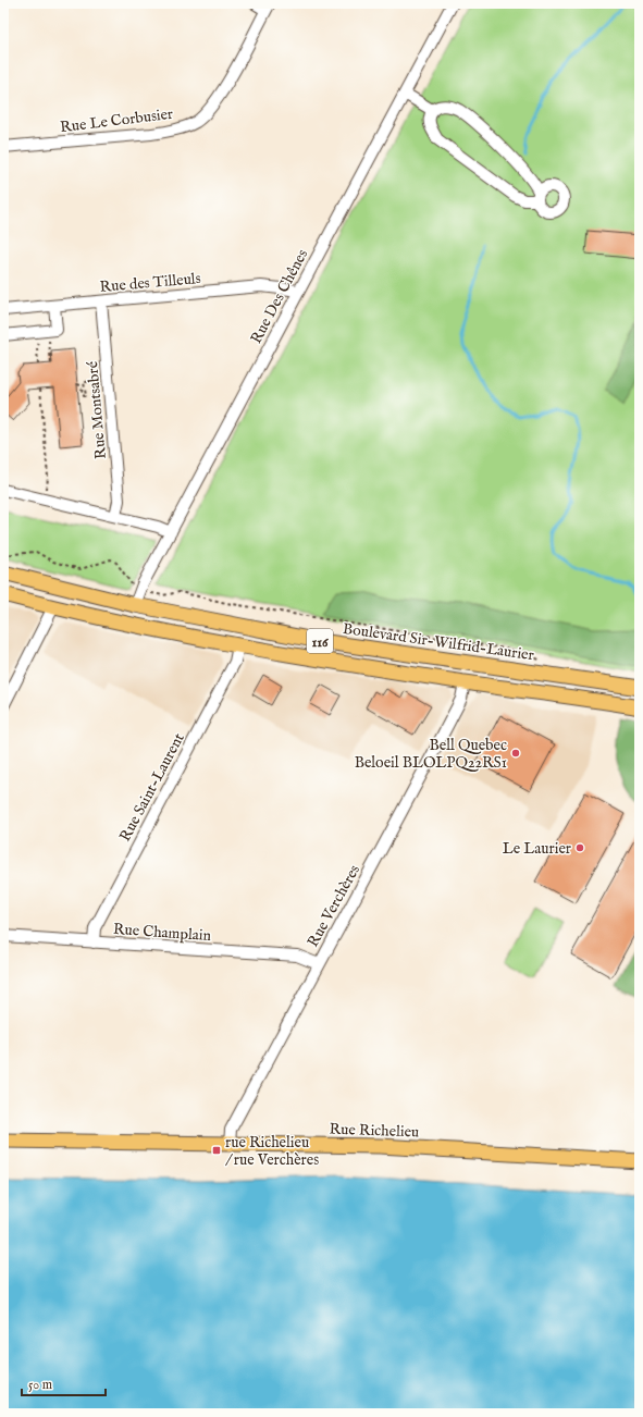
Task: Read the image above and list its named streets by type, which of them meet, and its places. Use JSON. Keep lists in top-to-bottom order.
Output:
{
  "streets": {
    "main road": ["116", "Boulevard Sir-Wilfrid-Laurier", "Rue Richelieu"],
    "street": [
      "Rue Le Corbusier",
      "Rue des Tilleuls",
      "Rue Des Chênes",
      "Rue Montsabré",
      "Rue Saint-Laurent",
      "Rue Verchères",
      "Rue Champlain"
    ]
  },
  "crossings": [
    ["Rue des Tilleuls", "Rue Des Chênes"],
    ["Rue des Tilleuls", "Rue Montsabré"],
    ["Rue Des Chênes", "Boulevard Sir-Wilfrid-Laurier"],
    ["116", "Rue Saint-Laurent"],
    ["116", "Rue Verchères"],
    ["Rue Saint-Laurent", "Rue Champlain"],
    ["Rue Verchères", "Rue Champlain"],
    ["Rue Verchères", "Rue Richelieu"]
  ],
  "places": {
    "other": ["Bell Quebec Beloeil BLOLPQ22RS1", "Le Laurier"],
    "transit": ["rue Richelieu / rue Verchères"]
  },
  "scale_bar": "50 m"
}
